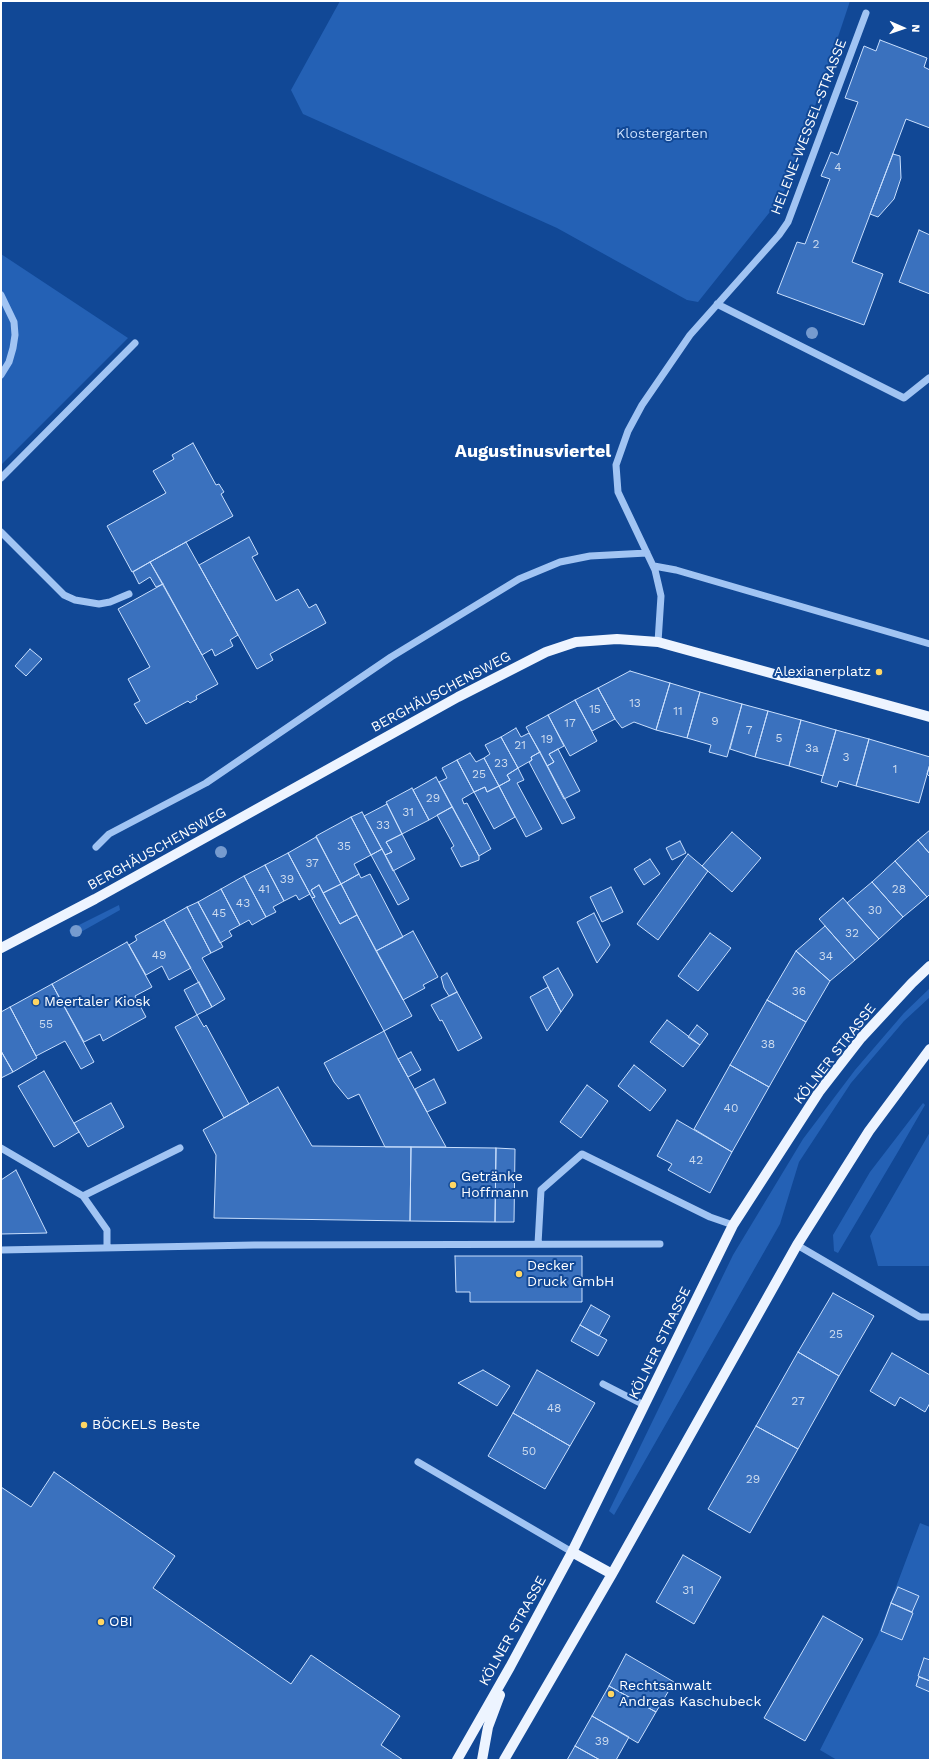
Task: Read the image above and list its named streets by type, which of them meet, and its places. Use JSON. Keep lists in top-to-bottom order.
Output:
{
  "streets": {
    "main road": ["BERGHÄUSCHENSWEG", "KÖLNER STRASSE"],
    "street": ["HELENE-WESSEL-STRASSE"]
  },
  "crossings": [
    ["HELENE-WESSEL-STRASSE", "BERGHÄUSCHENSWEG"]
  ],
  "districts": ["Augustinusviertel"],
  "parks": ["Klostergarten"],
  "places": [
    "Alexianerplatz",
    "Meertaler Kiosk",
    "Getränke Hoffmann",
    "Decker Druck GmbH",
    "BÖCKELS Beste",
    "OBI",
    "Rechtsanwalt Andreas Kaschubeck"
  ],
  "house_numbers": [
    "4",
    "2",
    "13",
    "15",
    "11",
    "9",
    "17",
    "7",
    "5",
    "19",
    "21",
    "3a",
    "3",
    "23",
    "1",
    "25",
    "29",
    "31",
    "33",
    "35",
    "37",
    "39",
    "41",
    "28",
    "43",
    "30",
    "45",
    "32",
    "49",
    "34",
    "36",
    "55",
    "38",
    "40",
    "42",
    "25",
    "27",
    "48",
    "50",
    "29",
    "31",
    "39"
  ],
  "north": "right"
}
